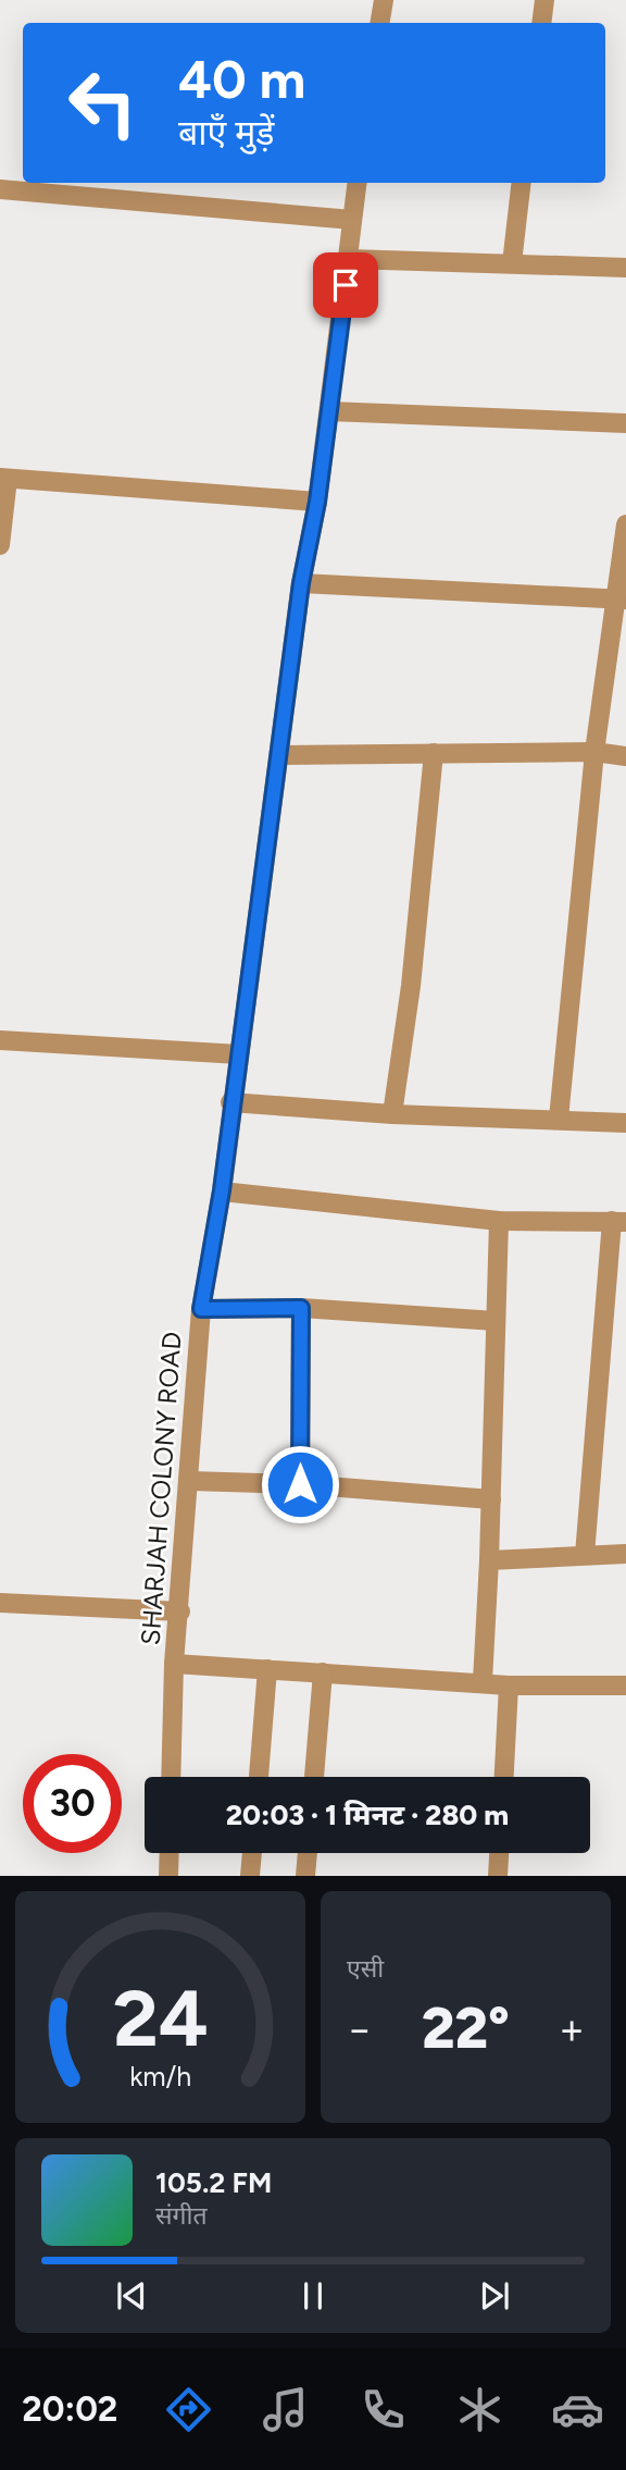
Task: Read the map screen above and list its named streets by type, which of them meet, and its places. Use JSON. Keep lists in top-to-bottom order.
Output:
{
  "streets": {
    "street": ["SHARJAH COLONY ROAD"]
  },
  "page": {
    "turn": ["40 m", "बाएँ मुड़ें"],
    "limit": "30",
    "trip": "20:03 · 1 मिनट · 280 m",
    "tile": "एसी",
    "heat": ["−", "22°", "+"],
    "song": ["105.2 FM", "संगीत"],
    "tabs": "20:02",
    "gauge": ["24", "km/h"]
  }
}
